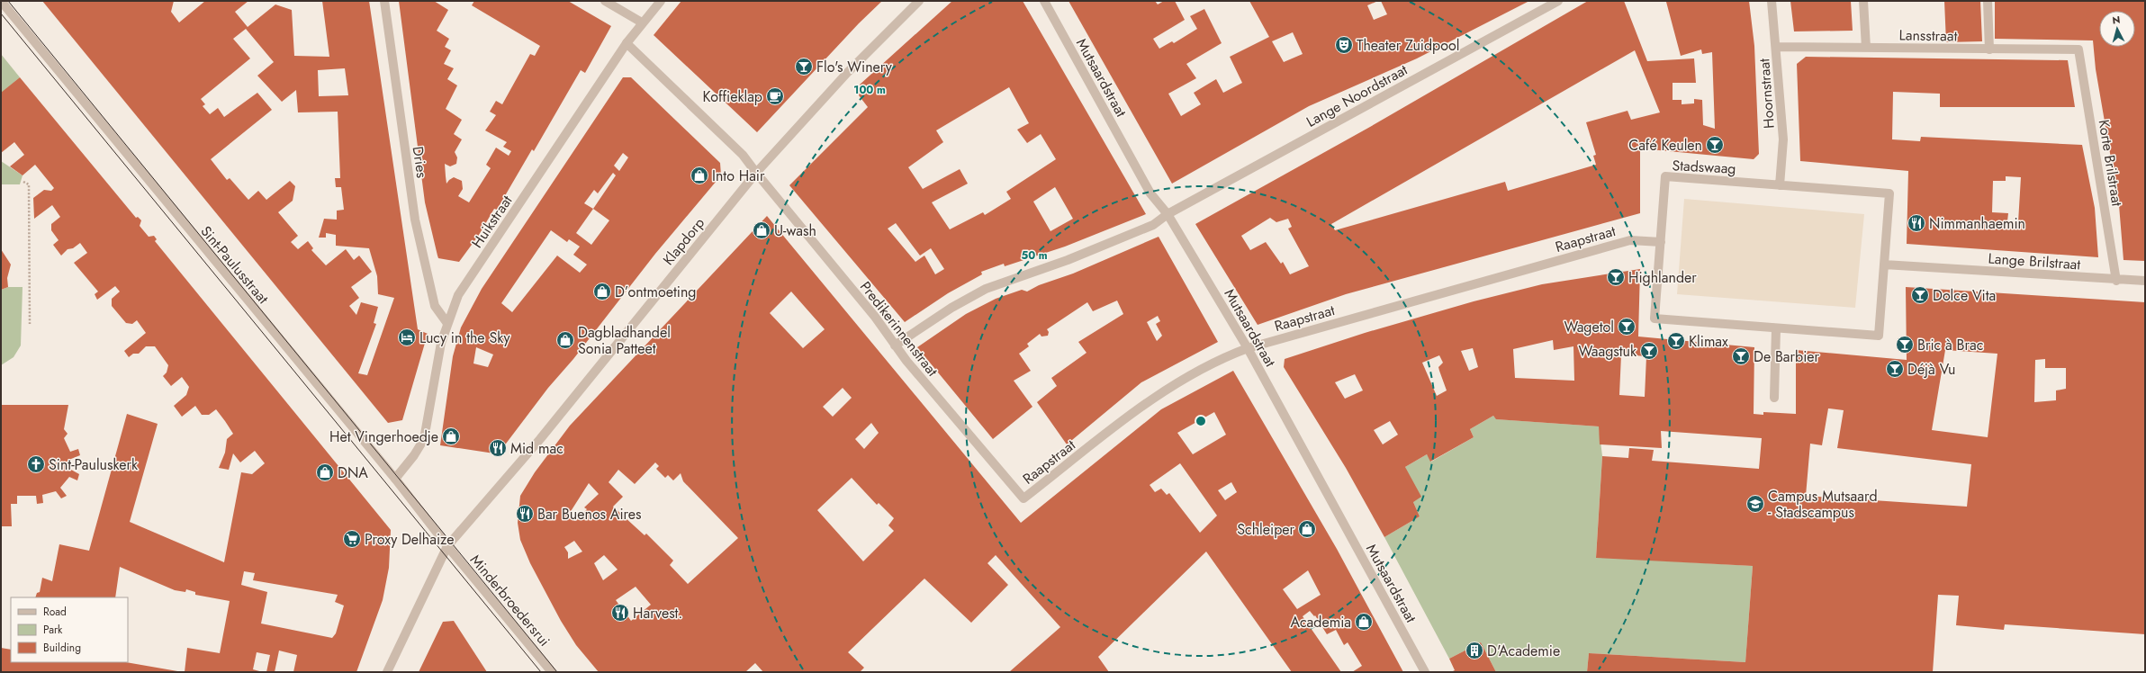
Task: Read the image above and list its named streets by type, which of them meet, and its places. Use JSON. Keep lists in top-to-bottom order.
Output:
{
  "streets": {
    "street": [
      "Lansstraat",
      "Mutsaardstraat",
      "Hoornstraat",
      "Lange Noordstraat",
      "Dries",
      "Korte Brilstraat",
      "Stadswaag",
      "Huikstraat",
      "Raapstraat",
      "Klapdorp",
      "Lange Brilstraat",
      "Sint-Paulusstraat",
      "Predikerinnenstraat",
      "Minderbroedersrui"
    ]
  },
  "crossings": [
    ["Lansstraat", "Hoornstraat"],
    ["Lansstraat", "Korte Brilstraat"],
    ["Mutsaardstraat", "Lange Noordstraat"],
    ["Mutsaardstraat", "Raapstraat"],
    ["Hoornstraat", "Stadswaag"],
    ["Lange Noordstraat", "Predikerinnenstraat"],
    ["Dries", "Huikstraat"],
    ["Korte Brilstraat", "Lange Brilstraat"],
    ["Stadswaag", "Raapstraat"],
    ["Stadswaag", "Lange Brilstraat"],
    ["Huikstraat", "Sint-Paulusstraat"],
    ["Huikstraat", "Predikerinnenstraat"],
    ["Raapstraat", "Predikerinnenstraat"],
    ["Klapdorp", "Sint-Paulusstraat"],
    ["Klapdorp", "Predikerinnenstraat"],
    ["Klapdorp", "Minderbroedersrui"],
    ["Sint-Paulusstraat", "Minderbroedersrui"]
  ],
  "places": {
    "theatre": ["Theater Zuidpool"],
    "bar": [
      "Flo's Winery",
      "Café Keulen",
      "Highlander",
      "Dolce Vita",
      "Wagetol",
      "Klimax",
      "Bric à Brac",
      "Waagstuk",
      "De Barbier",
      "Déjà Vu"
    ],
    "cafe": ["Koffieklap"],
    "shop": [
      "Into Hair",
      "U-wash",
      "D’ontmoeting",
      "Dagbladhandel Sonia Patteet",
      "Het Vingerhoedje",
      "DNA",
      "Schleiper",
      "Academia"
    ],
    "restaurant": [
      "Nimmanhaemin",
      "Mid mac",
      "Bar Buenos Aires",
      "Harvest."
    ],
    "hotel": ["Lucy in the Sky"],
    "church": ["Sint-Pauluskerk"],
    "school or university": ["Campus Mutsaard - Stadscampus"],
    "supermarket": ["Proxy Delhaize"],
    "building": ["D'Academie"]
  },
  "legend": ["Road", "Park", "Building"],
  "north": "top",
  "rings": ["100 m", "50 m"]
}
